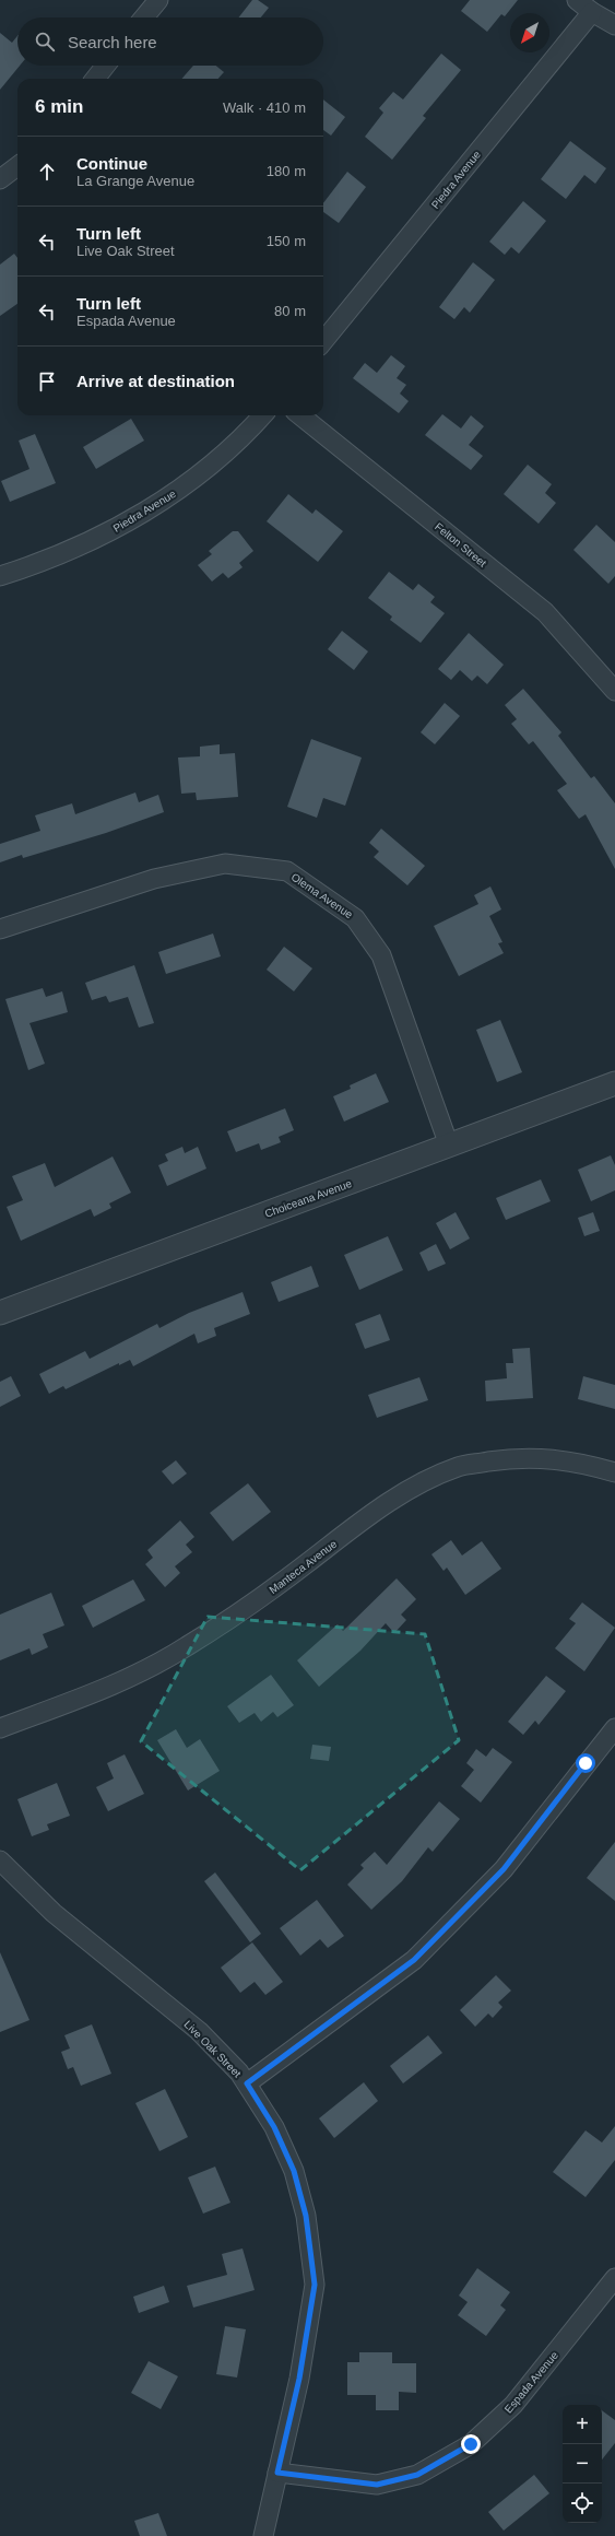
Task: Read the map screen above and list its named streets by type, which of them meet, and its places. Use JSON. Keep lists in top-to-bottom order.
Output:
{
  "streets": {
    "street": [
      "Piedra Avenue",
      "Felton Street",
      "Olema Avenue",
      "Choiceana Avenue",
      "Manteca Avenue",
      "Live Oak Street",
      "Espada Avenue"
    ]
  },
  "crossings": [
    ["Olema Avenue", "Choiceana Avenue"],
    ["Live Oak Street", "Espada Avenue"]
  ],
  "north": "bottom left",
  "page": {
    "search": "Search here",
    "heading": ["6 min", "Walk · 410 m"],
    "list": [
      ["Continue", "La Grange Avenue", "180 m"],
      ["Turn left", "Live Oak Street", "150 m"],
      ["Turn left", "Espada Avenue", "80 m"],
      "Arrive at destination"
    ],
    "map_buttons": ["+", "−"]
  }
}
